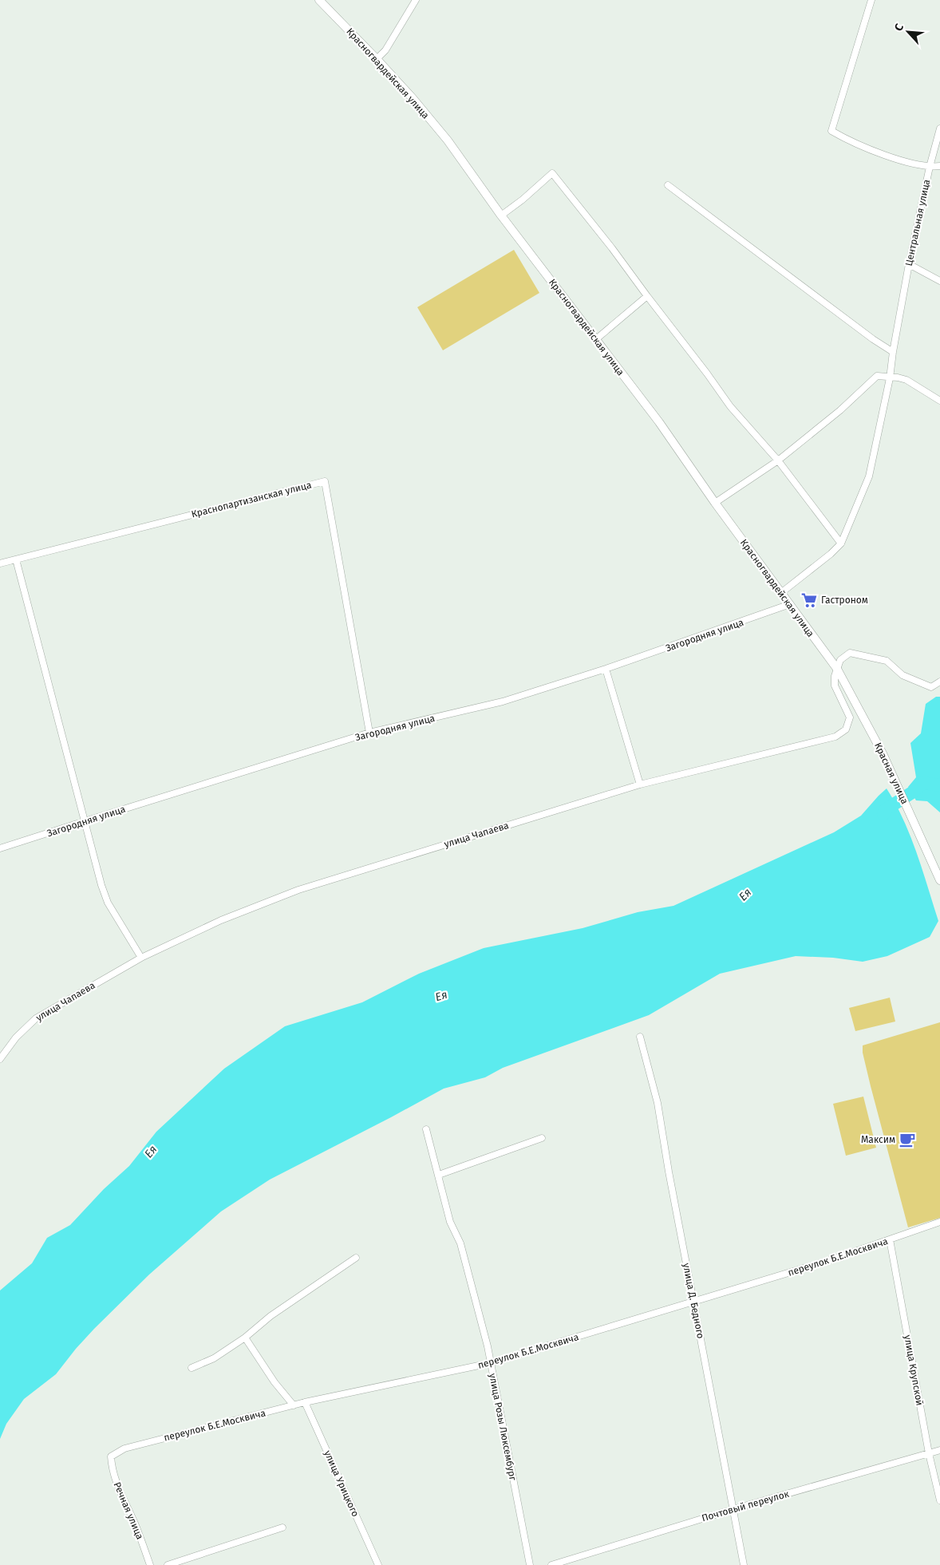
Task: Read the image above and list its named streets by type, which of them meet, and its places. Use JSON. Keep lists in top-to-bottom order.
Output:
{
  "streets": {
    "street": [
      "Красногвардейская улица",
      "Центральная улица",
      "Краснопартизанская улица",
      "Загородняя улица",
      "Красная улица",
      "улица Чапаева",
      "переулок Б.Е.Москвича",
      "улица Д. Бедного",
      "улица Крупской",
      "улица Розы Люксембург",
      "улица Урицкого",
      "Почтовый переулок",
      "Речная улица"
    ]
  },
  "crossings": [
    ["Красногвардейская улица", "Центральная улица"],
    ["Красногвардейская улица", "Загородняя улица"],
    ["Красногвардейская улица", "Красная улица"],
    ["Красногвардейская улица", "улица Чапаева"],
    ["Краснопартизанская улица", "Загородняя улица"],
    ["Красная улица", "улица Чапаева"],
    ["переулок Б.Е.Москвича", "улица Д. Бедного"],
    ["переулок Б.Е.Москвича", "улица Крупской"],
    ["переулок Б.Е.Москвича", "улица Розы Люксембург"],
    ["переулок Б.Е.Москвича", "улица Урицкого"],
    ["переулок Б.Е.Москвича", "Речная улица"],
    ["улица Д. Бедного", "Почтовый переулок"],
    ["улица Крупской", "Почтовый переулок"]
  ],
  "water": ["Ея"],
  "places": {
    "supermarket": ["Гастроном"],
    "cafe": ["Максим"]
  },
  "north": "top left"
}
